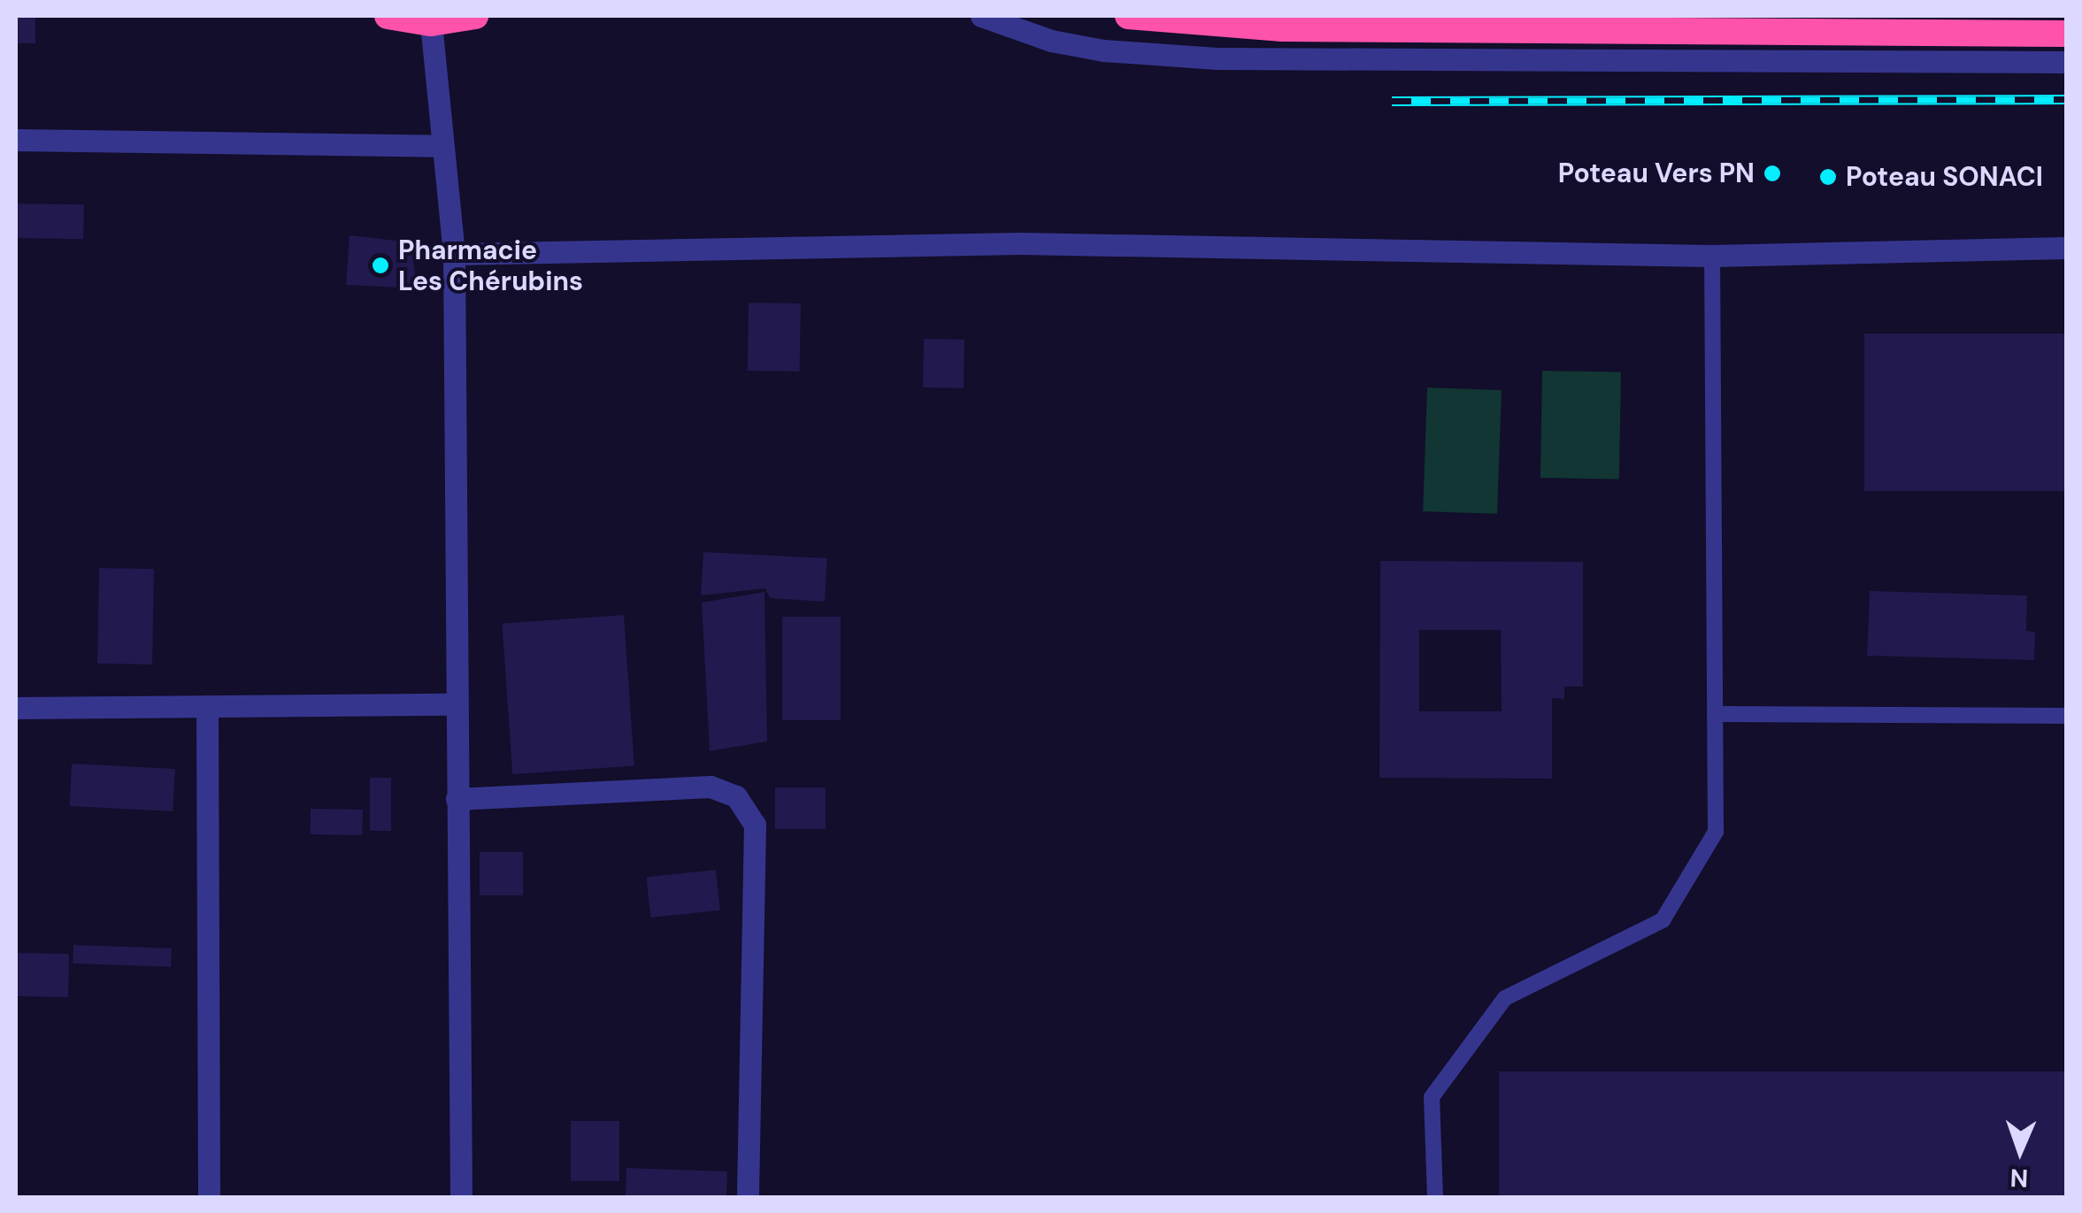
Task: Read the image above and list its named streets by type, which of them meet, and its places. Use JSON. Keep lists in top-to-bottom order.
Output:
{
  "places": ["Poteau Vers PN", "Poteau SONACI", "Pharmacie Les Chérubins"],
  "north": "bottom"
}
